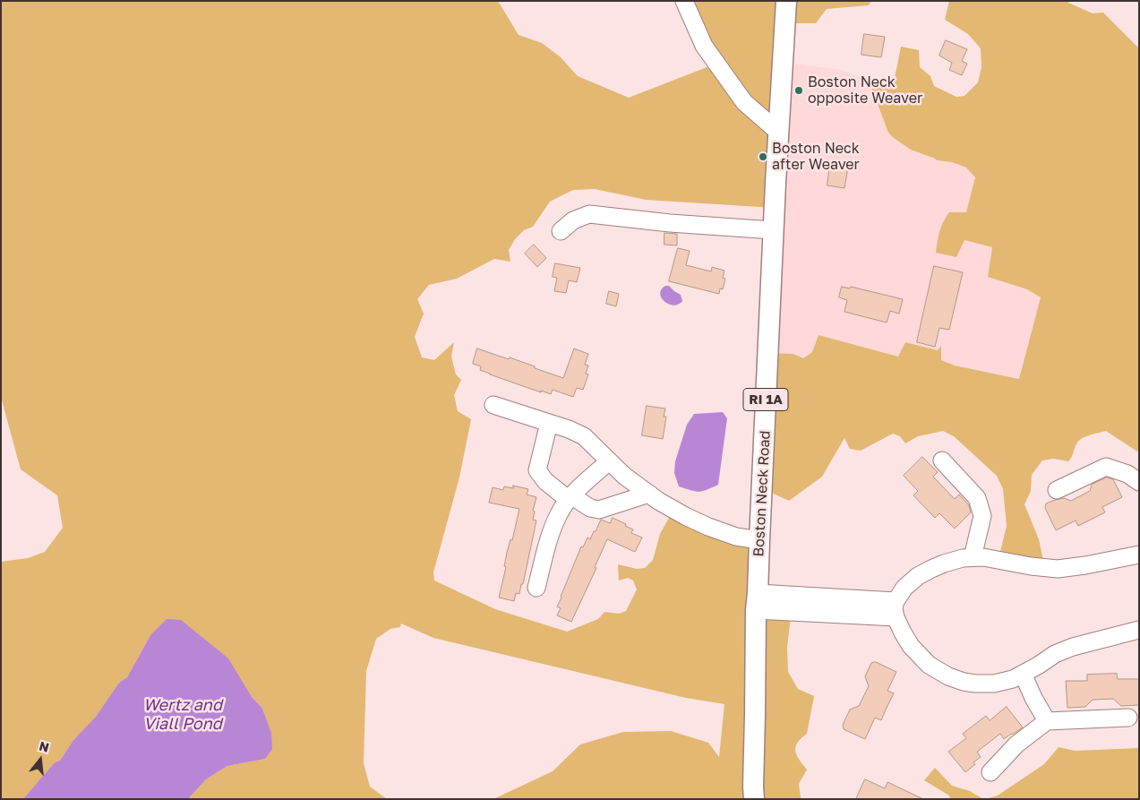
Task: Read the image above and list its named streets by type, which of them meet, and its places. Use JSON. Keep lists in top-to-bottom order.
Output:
{
  "streets": {
    "main road": ["RI 1A", "Boston Neck Road"]
  },
  "water": ["Wertz and Viall Pond"],
  "places": ["Boston Neck opposite Weaver", "Boston Neck after Weaver"],
  "north": "top"
}
